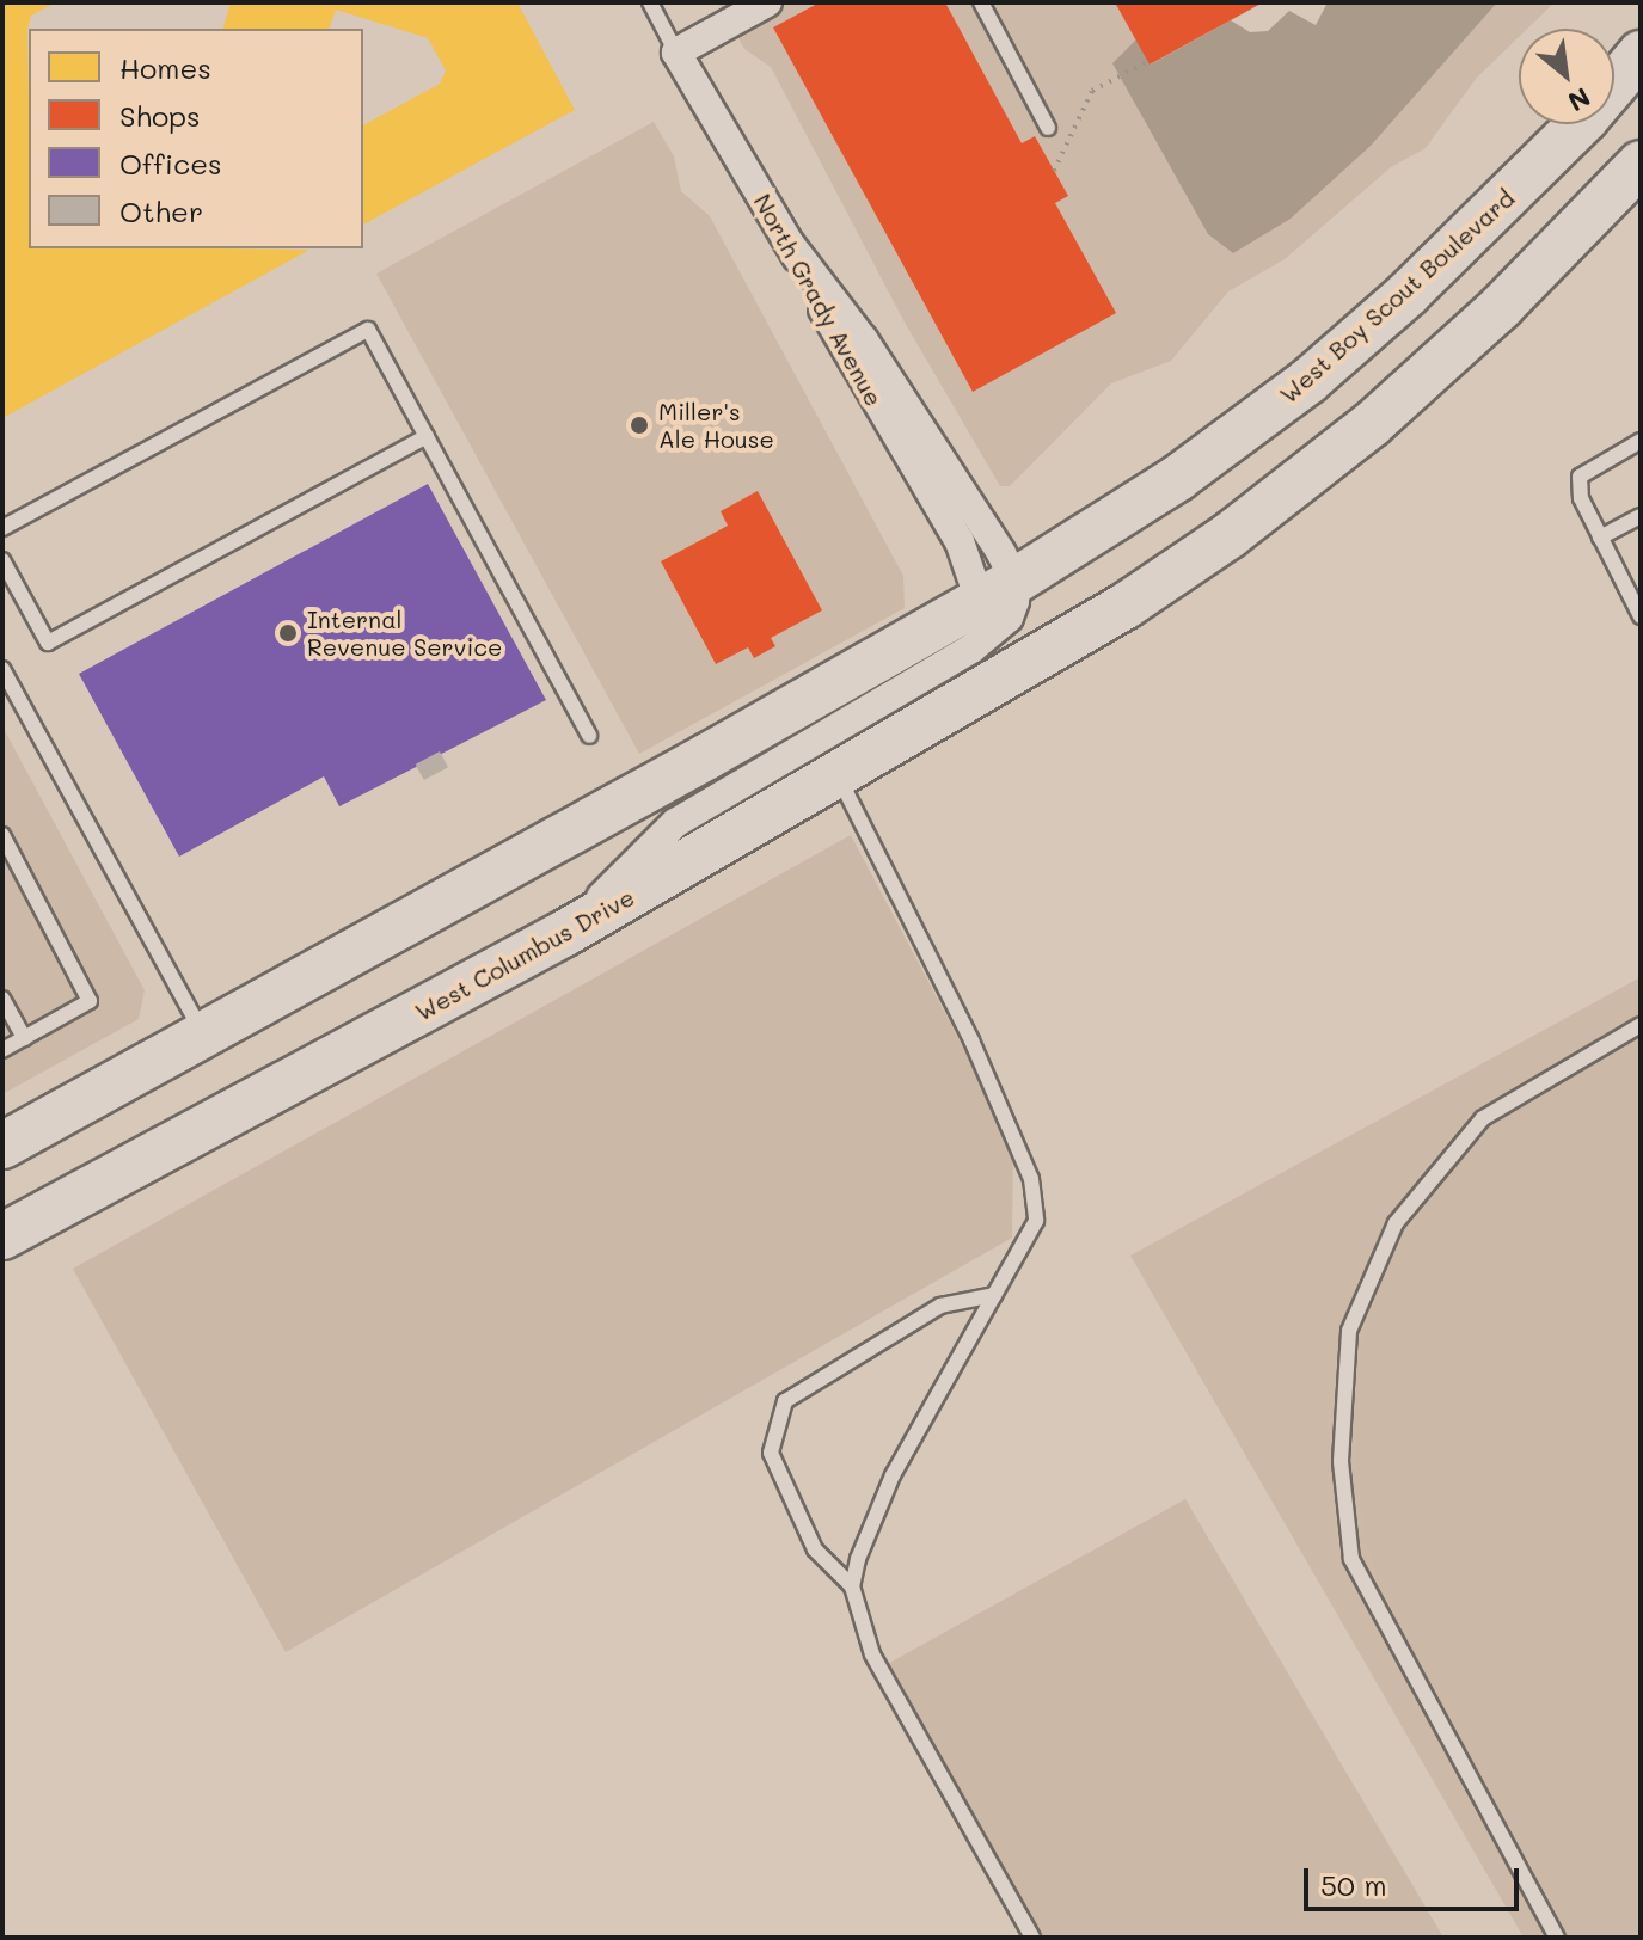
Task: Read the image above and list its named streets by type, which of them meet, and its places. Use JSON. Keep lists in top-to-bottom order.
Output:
{
  "streets": {
    "main road": ["West Boy Scout Boulevard", "West Columbus Drive"],
    "street": ["North Grady Avenue"]
  },
  "crossings": [
    ["West Boy Scout Boulevard", "North Grady Avenue"]
  ],
  "places": ["Miller's Ale House", "Internal Revenue Service"],
  "legend": [
    "Homes",
    "Shops",
    "Offices",
    "Other"
  ],
  "scale_bar": "50 m",
  "north": "bottom right"
}
